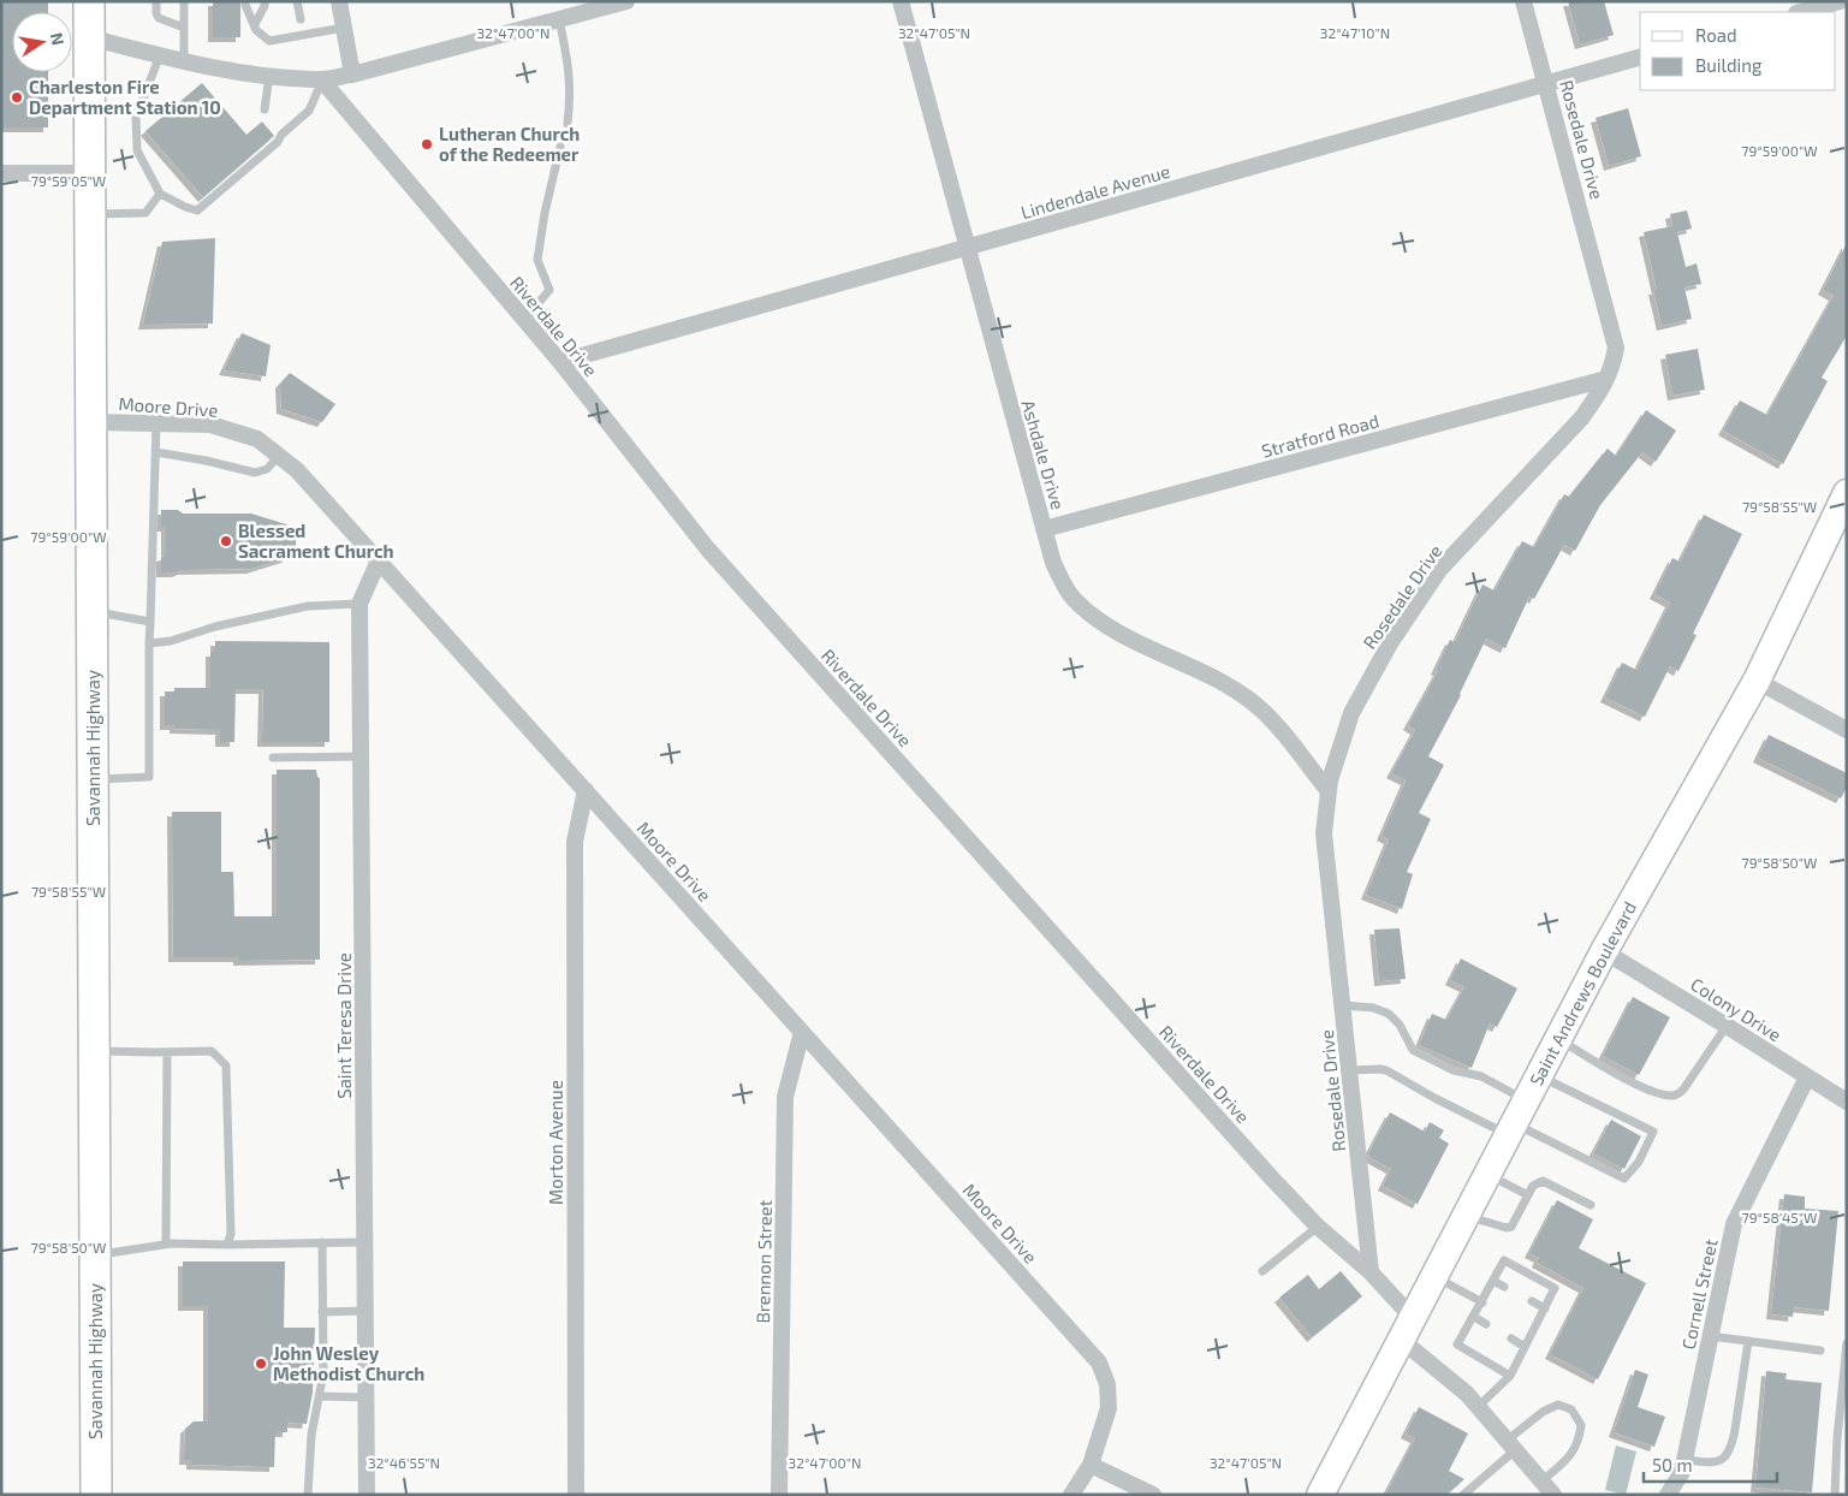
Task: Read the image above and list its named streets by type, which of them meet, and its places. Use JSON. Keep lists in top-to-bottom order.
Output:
{
  "streets": {
    "highway": ["Savannah Highway"],
    "main road": ["Saint Andrews Boulevard"],
    "street": [
      "Rosedale Drive",
      "Lindendale Avenue",
      "Riverdale Drive",
      "Moore Drive",
      "Stratford Road",
      "Ashdale Drive",
      "Colony Drive",
      "Saint Teresa Drive",
      "Morton Avenue",
      "Brennon Street",
      "Cornell Street"
    ]
  },
  "crossings": [
    ["Rosedale Drive", "Lindendale Avenue"],
    ["Rosedale Drive", "Riverdale Drive"],
    ["Rosedale Drive", "Stratford Road"],
    ["Rosedale Drive", "Ashdale Drive"],
    ["Lindendale Avenue", "Riverdale Drive"],
    ["Lindendale Avenue", "Ashdale Drive"],
    ["Riverdale Drive", "Saint Andrews Boulevard"],
    ["Moore Drive", "Savannah Highway"],
    ["Moore Drive", "Saint Teresa Drive"],
    ["Moore Drive", "Morton Avenue"],
    ["Moore Drive", "Brennon Street"],
    ["Stratford Road", "Ashdale Drive"],
    ["Saint Andrews Boulevard", "Colony Drive"],
    ["Colony Drive", "Cornell Street"]
  ],
  "places": [
    "Charleston Fire Department Station 10",
    "Lutheran Church of the Redeemer",
    "Blessed Sacrament Church",
    "John Wesley Methodist Church"
  ],
  "legend": ["Road", "Building"],
  "scale_bar": "50 m",
  "north": "right",
  "coordinates": [
    "32°47'00\"N",
    "32°47'05\"N",
    "32°47'10\"N",
    "79°59'00\"W",
    "79°59'05\"W",
    "79°58'55\"W",
    "79°58'50\"W",
    "79°58'45\"W",
    "32°46'55\"N"
  ]
}
